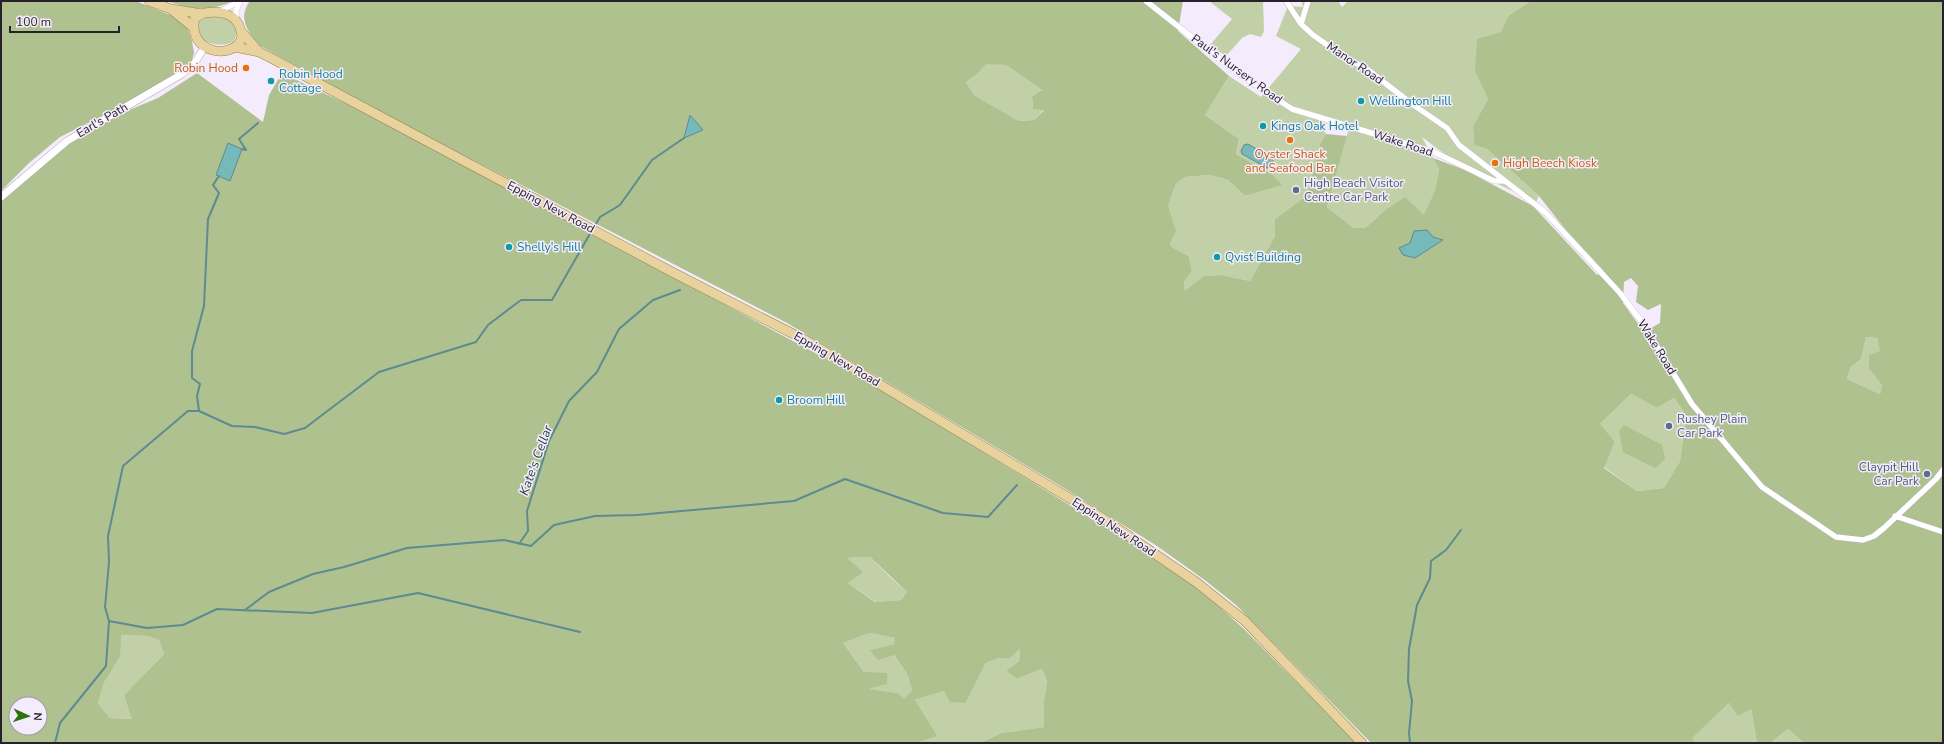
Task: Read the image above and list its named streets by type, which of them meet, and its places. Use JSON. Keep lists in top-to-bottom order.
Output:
{
  "streets": {
    "main road": ["Epping New Road"],
    "street": [
      "Manor Road",
      "Paul's Nursery Road",
      "Earl's Path",
      "Wake Road"
    ]
  },
  "crossings": [
    ["Manor Road", "Wake Road"],
    ["Paul's Nursery Road", "Wake Road"],
    ["Earl's Path", "Epping New Road"]
  ],
  "water": ["Kate's Cellar"],
  "places": [
    "Robin Hood",
    "Robin Hood Cottage",
    "Wellington Hill",
    "Kings Oak Hotel",
    "Oyster Shack and Seafood Bar",
    "High Beech Kiosk",
    "High Beach Visitor Centre Car Park",
    "Shelly's Hill",
    "Qvist Building",
    "Broom Hill",
    "Rushey Plain Car Park",
    "Claypit Hill Car Park"
  ],
  "scale_bar": "100 m",
  "north": "right"
}
